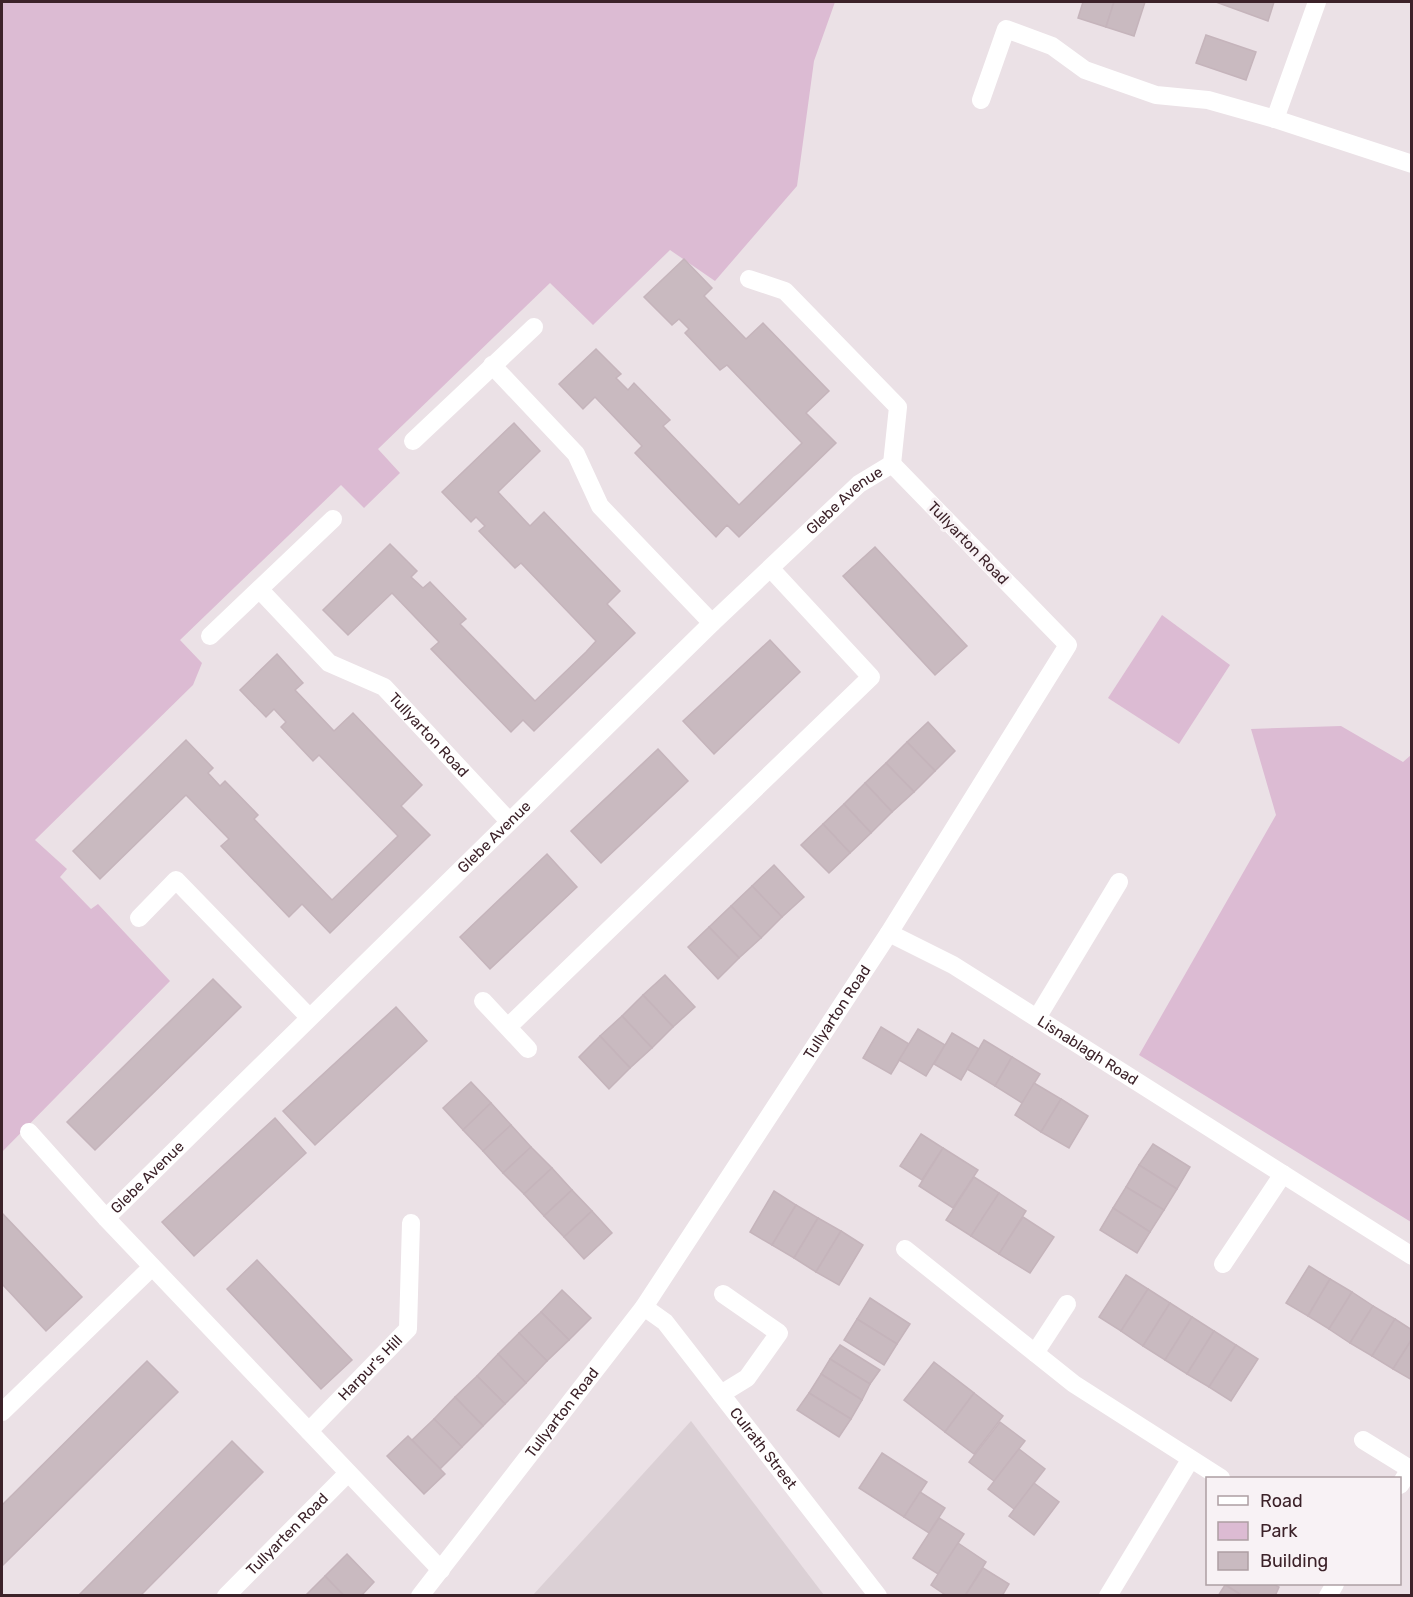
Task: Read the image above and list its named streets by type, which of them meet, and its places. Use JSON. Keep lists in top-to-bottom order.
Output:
{
  "streets": {
    "street": [
      "Glebe Avenue",
      "Tullyarton Road",
      "Lisnablagh Road",
      "Harpur's Hill",
      "Culrath Street",
      "Tullyarten Road"
    ]
  },
  "crossings": [
    ["Glebe Avenue", "Tullyarton Road"],
    ["Glebe Avenue", "Harpur's Hill"],
    ["Glebe Avenue", "Tullyarten Road"],
    ["Tullyarton Road", "Lisnablagh Road"],
    ["Tullyarton Road", "Culrath Street"]
  ],
  "legend": ["Road", "Park", "Building"]
}
